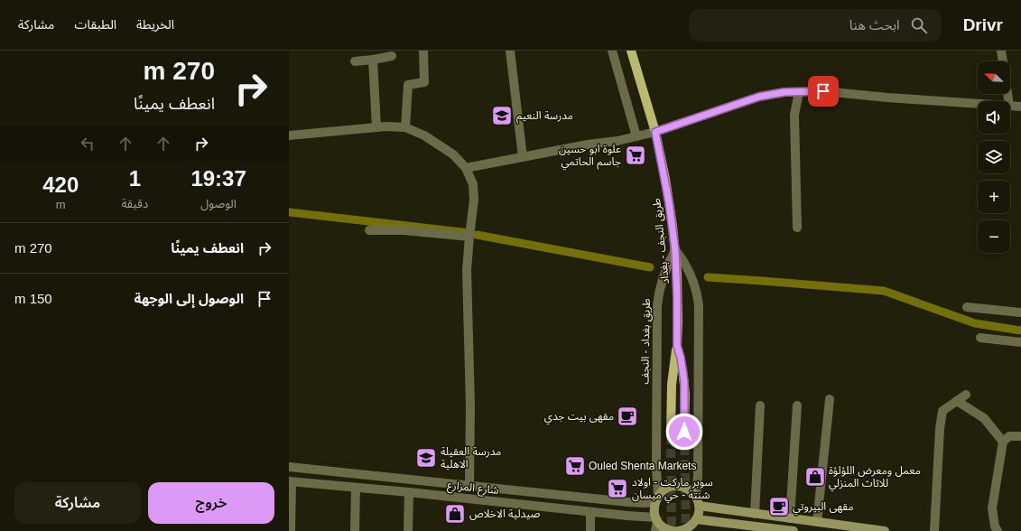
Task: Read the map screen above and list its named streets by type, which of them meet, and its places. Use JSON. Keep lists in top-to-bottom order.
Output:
{
  "streets": {
    "main road": ["طريق النجف - بغداد"],
    "street": ["طريق بغداد - النجف", "شارع المزارع"]
  },
  "crossings": [
    ["طريق النجف - بغداد", "طريق بغداد - النجف"],
    ["طريق بغداد - النجف", "شارع المزارع"]
  ],
  "places": {
    "school or university": ["مدرسة النعيم", "مدرسة العقيلة الاهلية"],
    "supermarket": ["علوة ابو حسين جاسم الحاتمي", "Ouled Shenta Markets", "سوبر ماركت - اولاد شنتة - حي ميسان"],
    "cafe": ["مقهى بيت جدي", "مقهى البيروتي"],
    "shop": ["معمل ومعرض اللؤلؤة للاثاث المنزلي", "صيدلية الاخلاص"]
  },
  "north": "top left",
  "page": {
    "header": "Drivr",
    "search": "ابحث هنا",
    "nav": ["الخريطة", "الطبقات", "مشاركة"],
    "turn": ["270 m", "انعطف يمينًا"],
    "map_buttons": ["+", "−"],
    "eta": [
      "19:37",
      "الوصول",
      "1",
      "دقيقة",
      "420",
      "m"
    ],
    "list": [
      {
        "name": "انعطف يمينًا",
        "value": "270 m"
      },
      {
        "name": "الوصول إلى الوجهة",
        "value": "150 m"
      }
    ],
    "buttons": ["خروج", "مشاركة"]
  }
}
